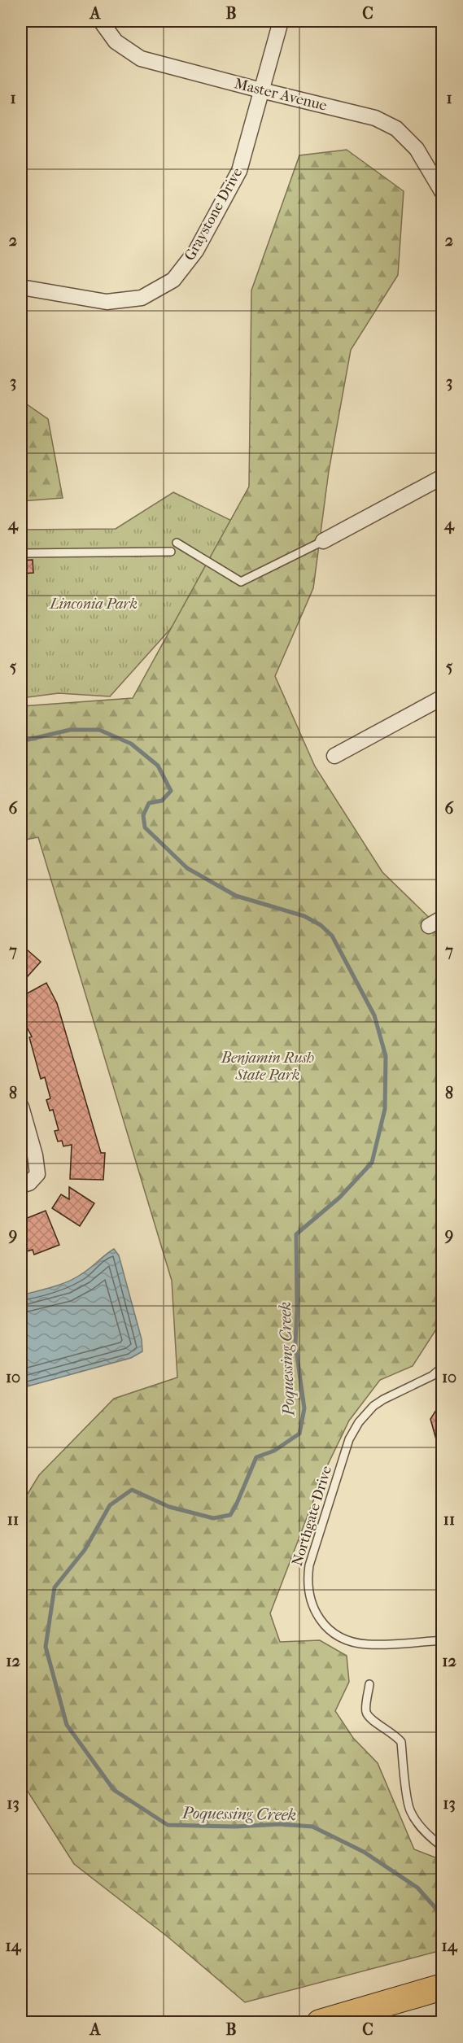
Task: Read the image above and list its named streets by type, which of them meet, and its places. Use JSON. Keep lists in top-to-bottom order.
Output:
{
  "streets": {
    "street": ["Master Avenue", "Graystone Drive"],
    "lane": ["Northgate Drive"]
  },
  "crossings": [
    ["Master Avenue", "Graystone Drive"]
  ],
  "water": ["Poquessing Creek"],
  "parks": ["Linconia Park", "Benjamin Rush State Park"],
  "grid": {
    "columns": ["A", "B", "C"],
    "rows": [
      "1",
      "2",
      "3",
      "4",
      "5",
      "6",
      "7",
      "8",
      "9",
      "10",
      "11",
      "12",
      "13",
      "14"
    ]
  }
}
